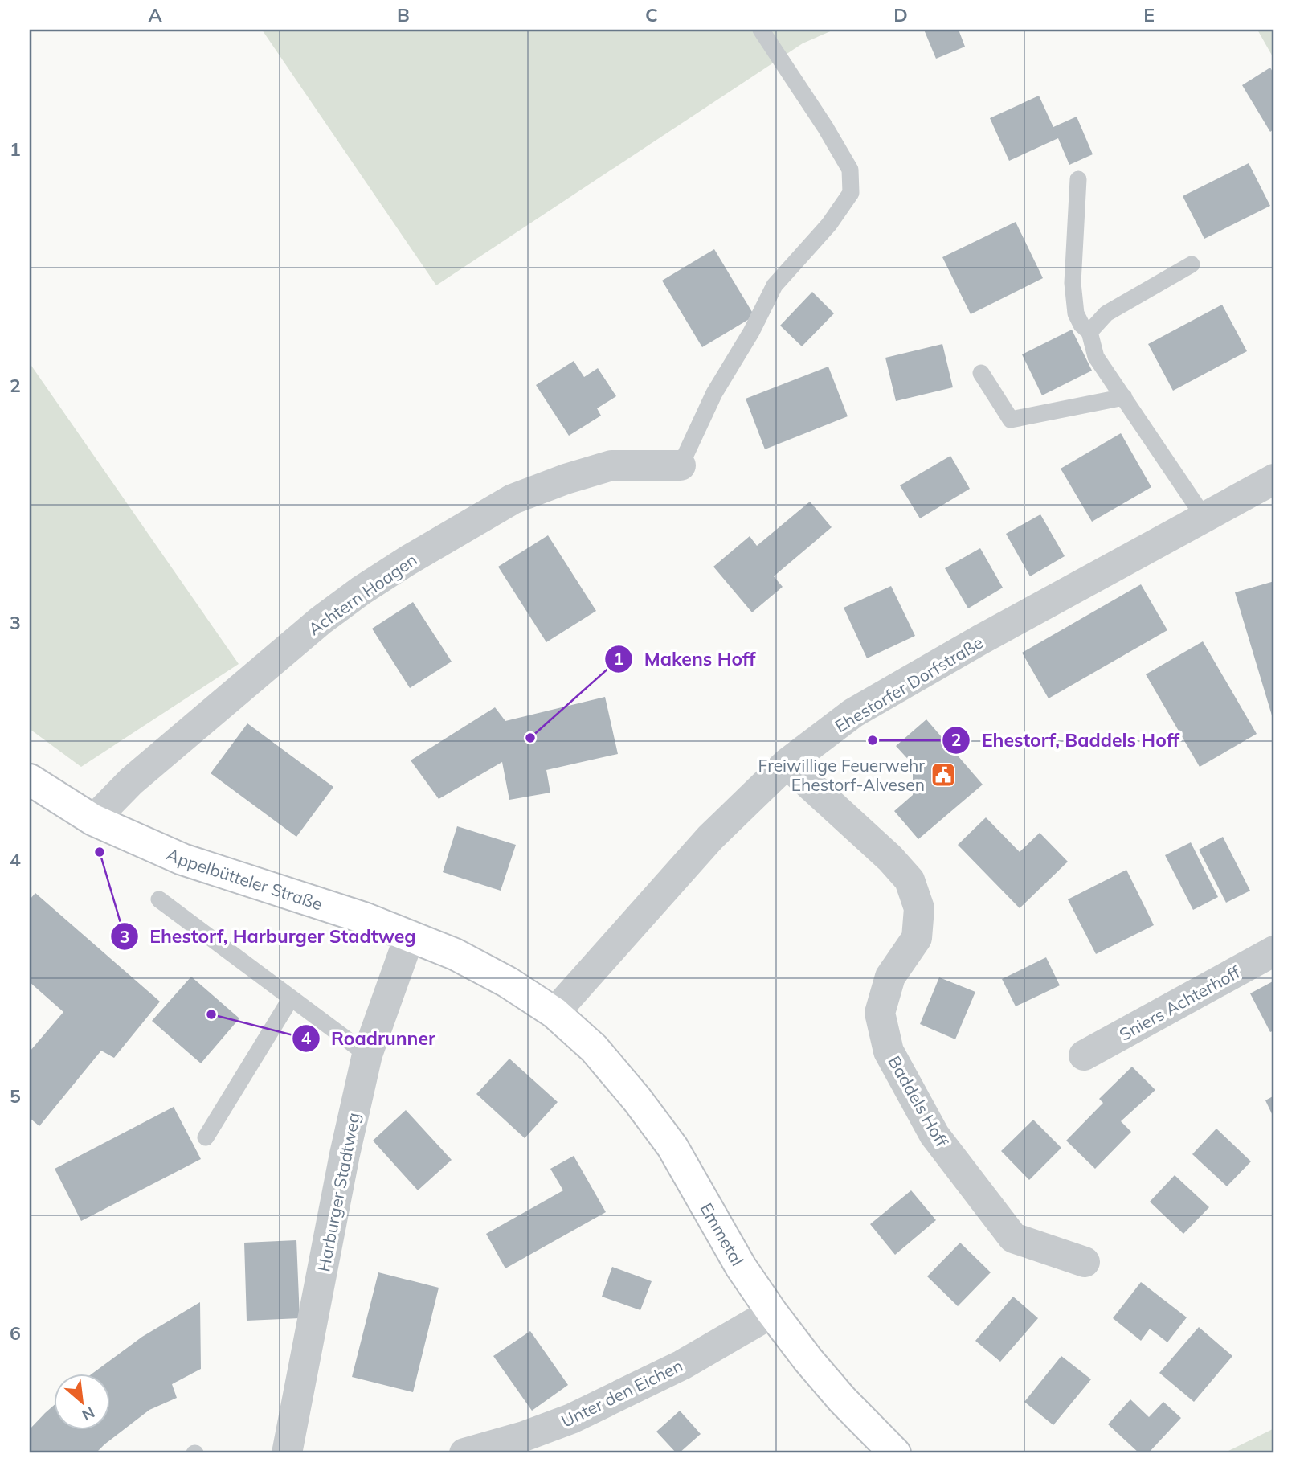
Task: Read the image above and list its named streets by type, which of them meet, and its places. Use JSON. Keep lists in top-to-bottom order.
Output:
{
  "streets": {
    "main road": ["Appelbütteler Straße", "Emmetal"],
    "street": [
      "Achtern Hoagen",
      "Ehestorfer Dorfstraße",
      "Sniers Achterhoff",
      "Baddels Hoff",
      "Harburger Stadtweg",
      "Unter den Eichen"
    ]
  },
  "crossings": [
    ["Achtern Hoagen", "Appelbütteler Straße"],
    ["Ehestorfer Dorfstraße", "Appelbütteler Straße"],
    ["Ehestorfer Dorfstraße", "Baddels Hoff"],
    ["Ehestorfer Dorfstraße", "Emmetal"],
    ["Appelbütteler Straße", "Harburger Stadtweg"],
    ["Appelbütteler Straße", "Emmetal"],
    ["Emmetal", "Unter den Eichen"]
  ],
  "places": {
    "other": [
      "Makens Hoff",
      "Ehestorf, Baddels Hoff",
      "Ehestorf, Harburger Stadtweg",
      "Roadrunner"
    ],
    "public building": ["Freiwillige Feuerwehr Ehestorf-Alvesen"]
  },
  "north": "bottom right",
  "grid": {
    "columns": [
      "A",
      "B",
      "C",
      "D",
      "E"
    ],
    "rows": [
      "1",
      "2",
      "3",
      "4",
      "5",
      "6"
    ]
  }
}
